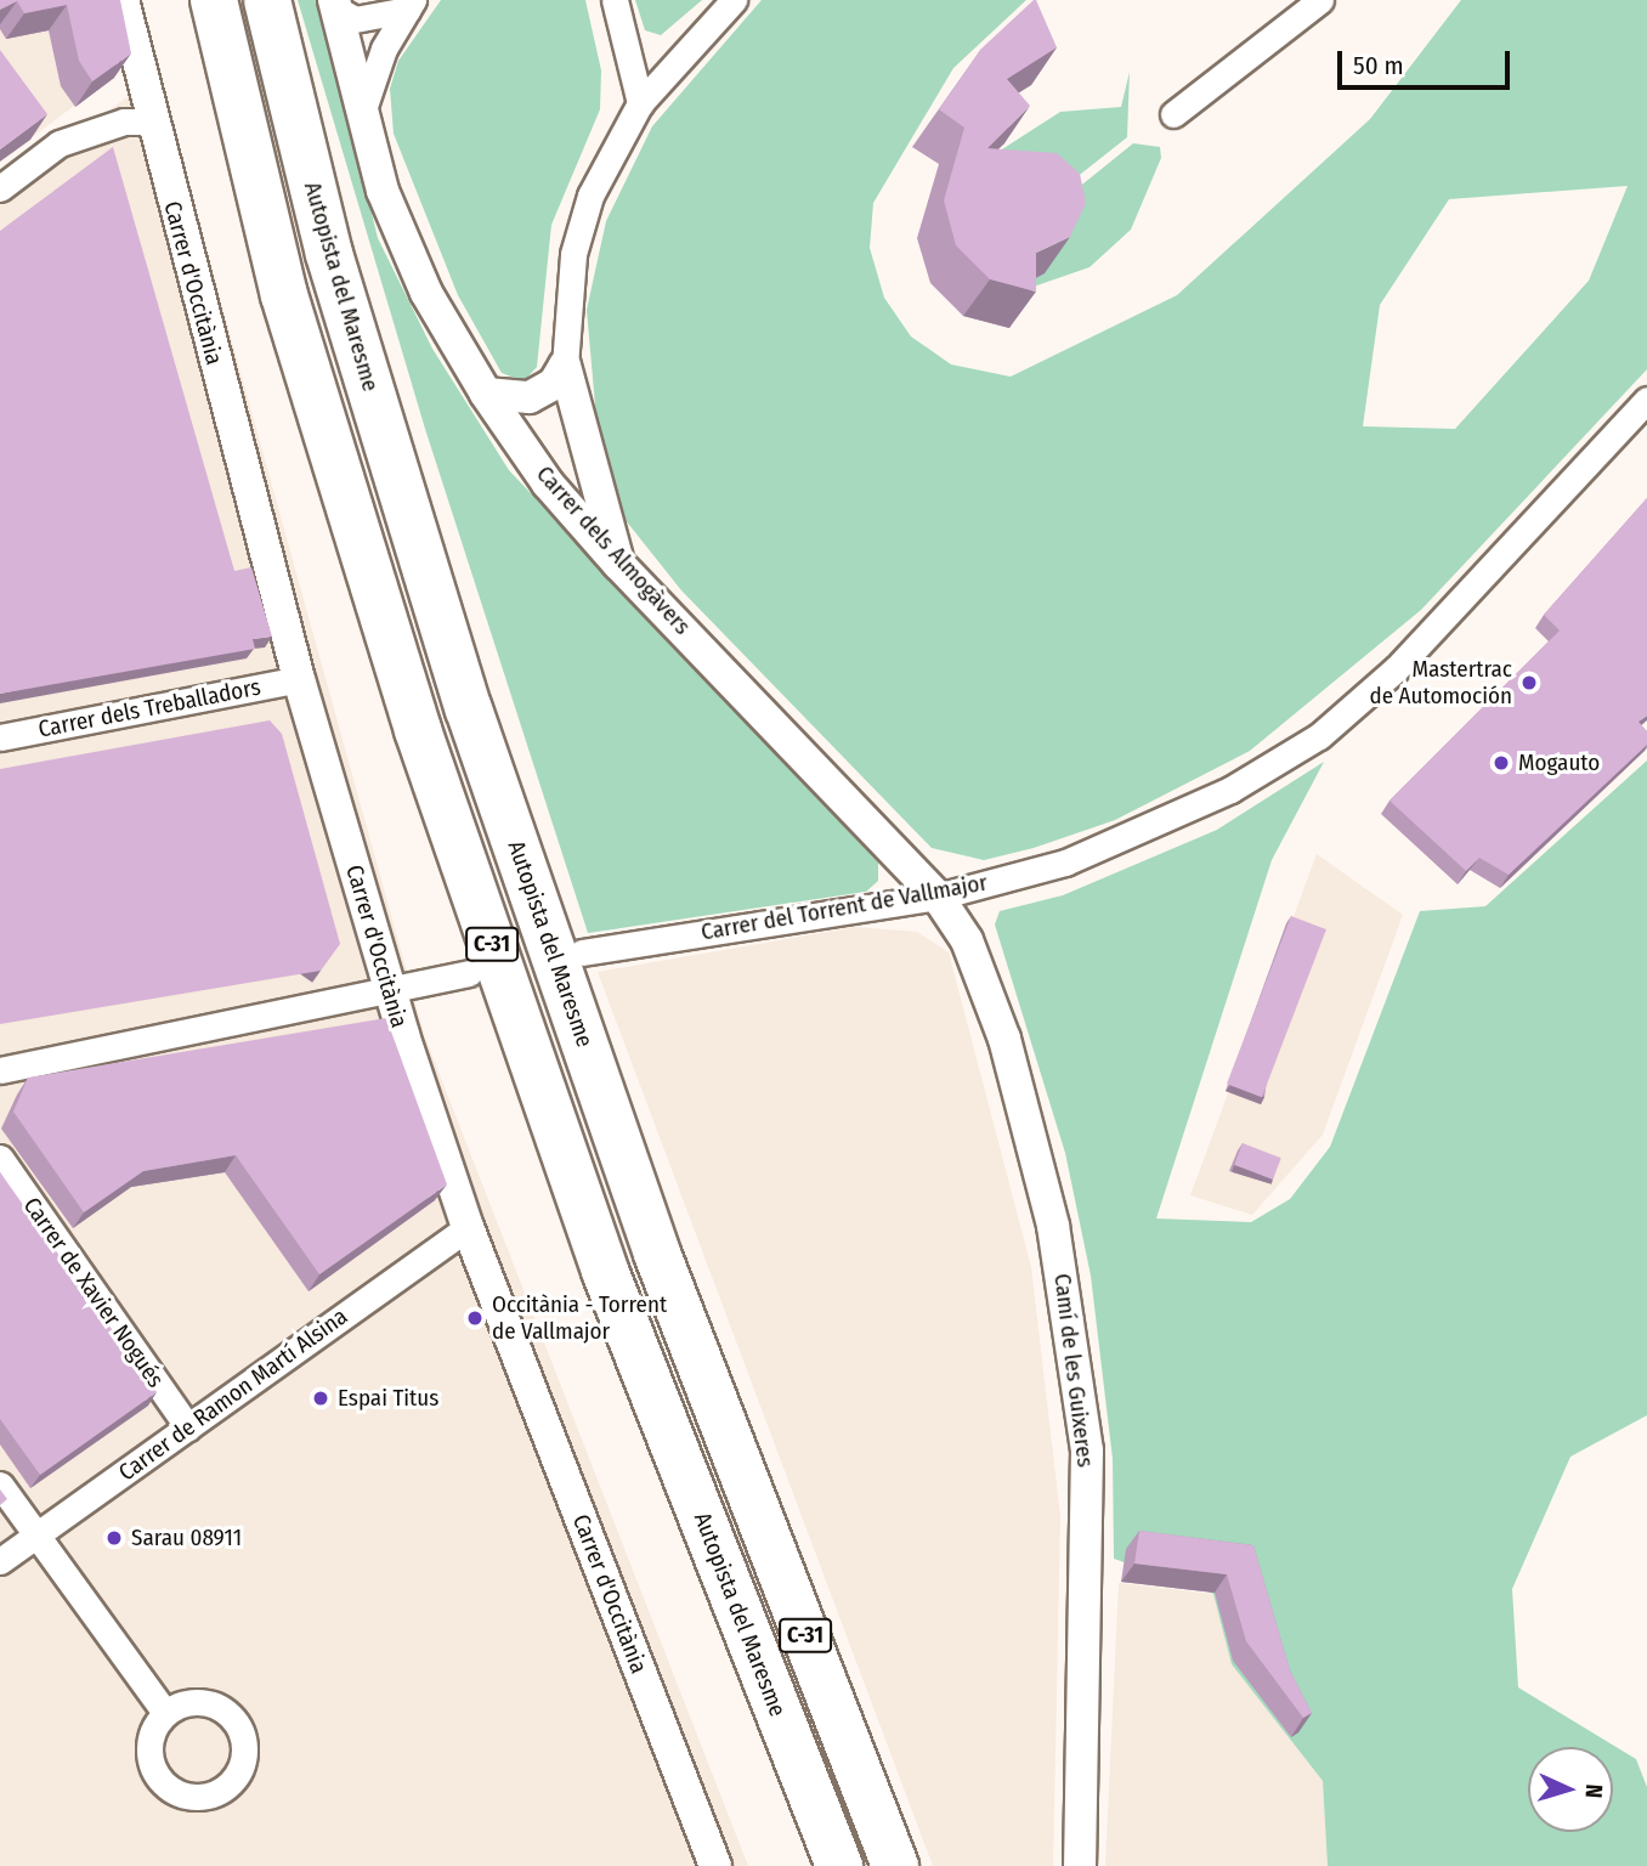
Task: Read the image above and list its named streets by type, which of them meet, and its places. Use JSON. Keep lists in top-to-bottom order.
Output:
{
  "streets": {
    "highway": ["Autopista del Maresme", "C-31"],
    "street": [
      "Carrer d'Occitània",
      "Carrer dels Almogàvers",
      "Carrer dels Treballadors",
      "Carrer del Torrent de Vallmajor",
      "Carrer de Xavier Nogués",
      "Camí de les Guixeres",
      "Carrer de Ramon Martí Alsina"
    ]
  },
  "crossings": [
    ["Carrer d'Occitània", "Carrer dels Treballadors"],
    ["Carrer d'Occitània", "Carrer de Ramon Martí Alsina"],
    ["Carrer dels Almogàvers", "Carrer del Torrent de Vallmajor"],
    ["Carrer dels Almogàvers", "Camí de les Guixeres"],
    ["Carrer del Torrent de Vallmajor", "Camí de les Guixeres"],
    ["Carrer de Xavier Nogués", "Carrer de Ramon Martí Alsina"]
  ],
  "places": [
    "Mastertrac de Automoción",
    "Mogauto",
    "Occitània - Torrent de Vallmajor",
    "Espai Titus",
    "Sarau 08911"
  ],
  "scale_bar": "50 m",
  "north": "right"
}
